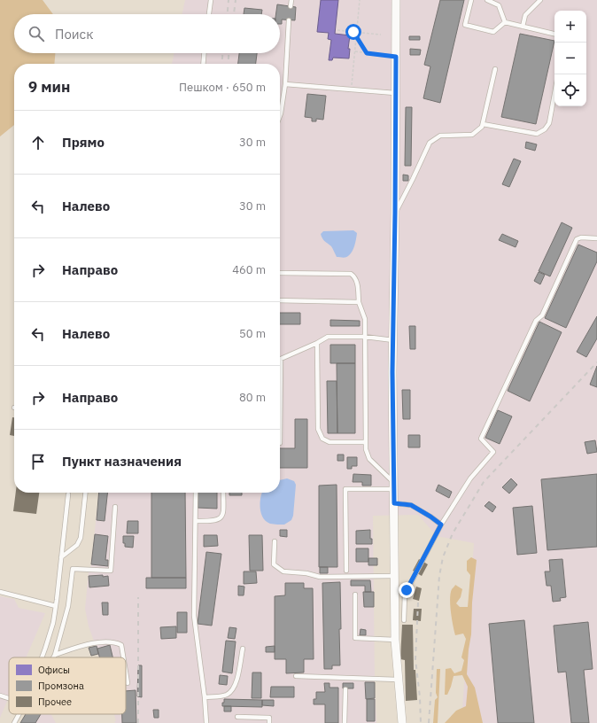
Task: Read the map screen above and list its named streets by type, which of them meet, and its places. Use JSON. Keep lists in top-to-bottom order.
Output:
{
  "legend": ["Офисы", "Промзона", "Прочее"],
  "page": {
    "map_buttons": ["+", "−"],
    "search": "Поиск",
    "heading": ["9 мин", "Пешком · 650 m"],
    "list": [
      ["Прямо", "30 m"],
      ["Налево", "30 m"],
      ["Направо", "460 m"],
      ["Налево", "50 m"],
      ["Направо", "80 m"],
      "Пункт назначения"
    ]
  }
}
